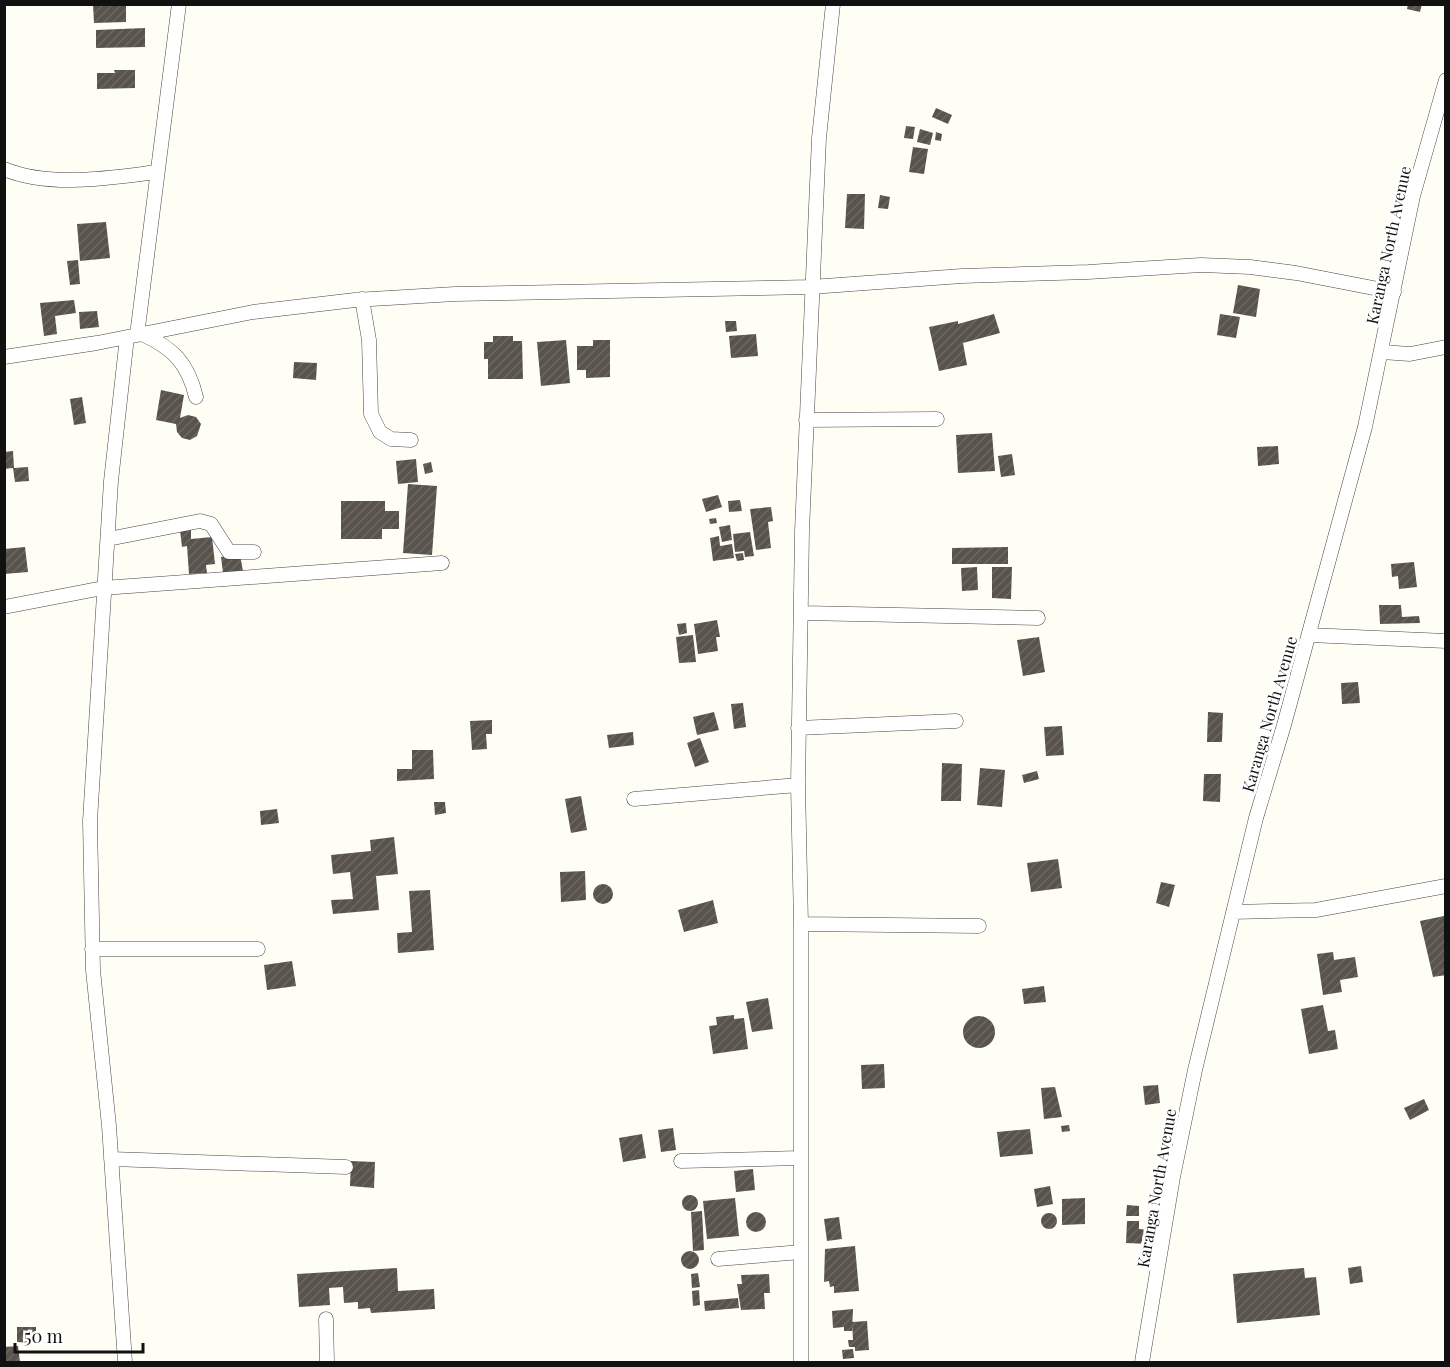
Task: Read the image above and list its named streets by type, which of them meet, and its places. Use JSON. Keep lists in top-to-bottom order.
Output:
{
  "streets": {
    "street": ["Karanga North Avenue"]
  },
  "scale_bar": "50 m"
}
